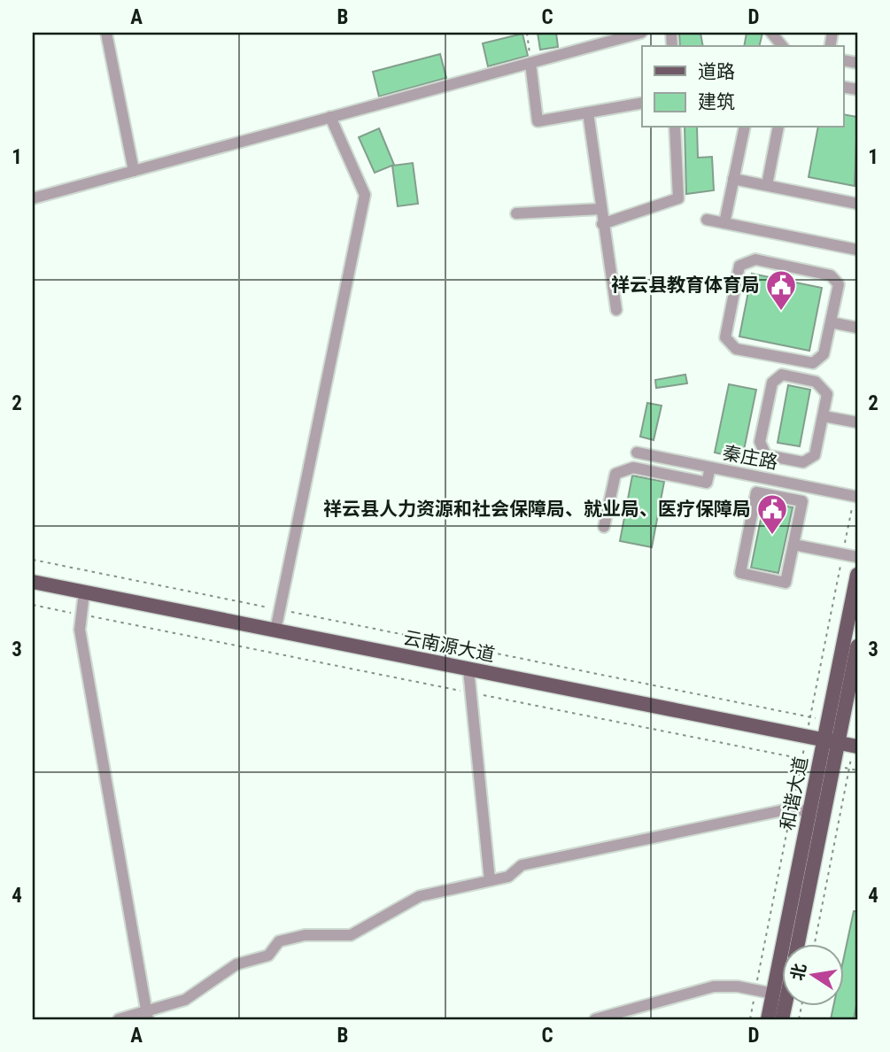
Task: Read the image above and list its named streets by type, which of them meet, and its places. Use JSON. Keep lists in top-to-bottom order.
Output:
{
  "streets": {
    "main road": ["云南源大道", "和谐大道"],
    "street": ["秦庄路"]
  },
  "crossings": [
    ["云南源大道", "和谐大道"]
  ],
  "places": {
    "public building": ["祥云县教育体育局", "祥云县人力资源和社会保障局、就业局、医疗保障局"]
  },
  "legend": ["道路", "建筑"],
  "north": "left",
  "grid": {
    "columns": [
      "A",
      "B",
      "C",
      "D"
    ],
    "rows": [
      "1",
      "2",
      "3",
      "4"
    ]
  }
}
